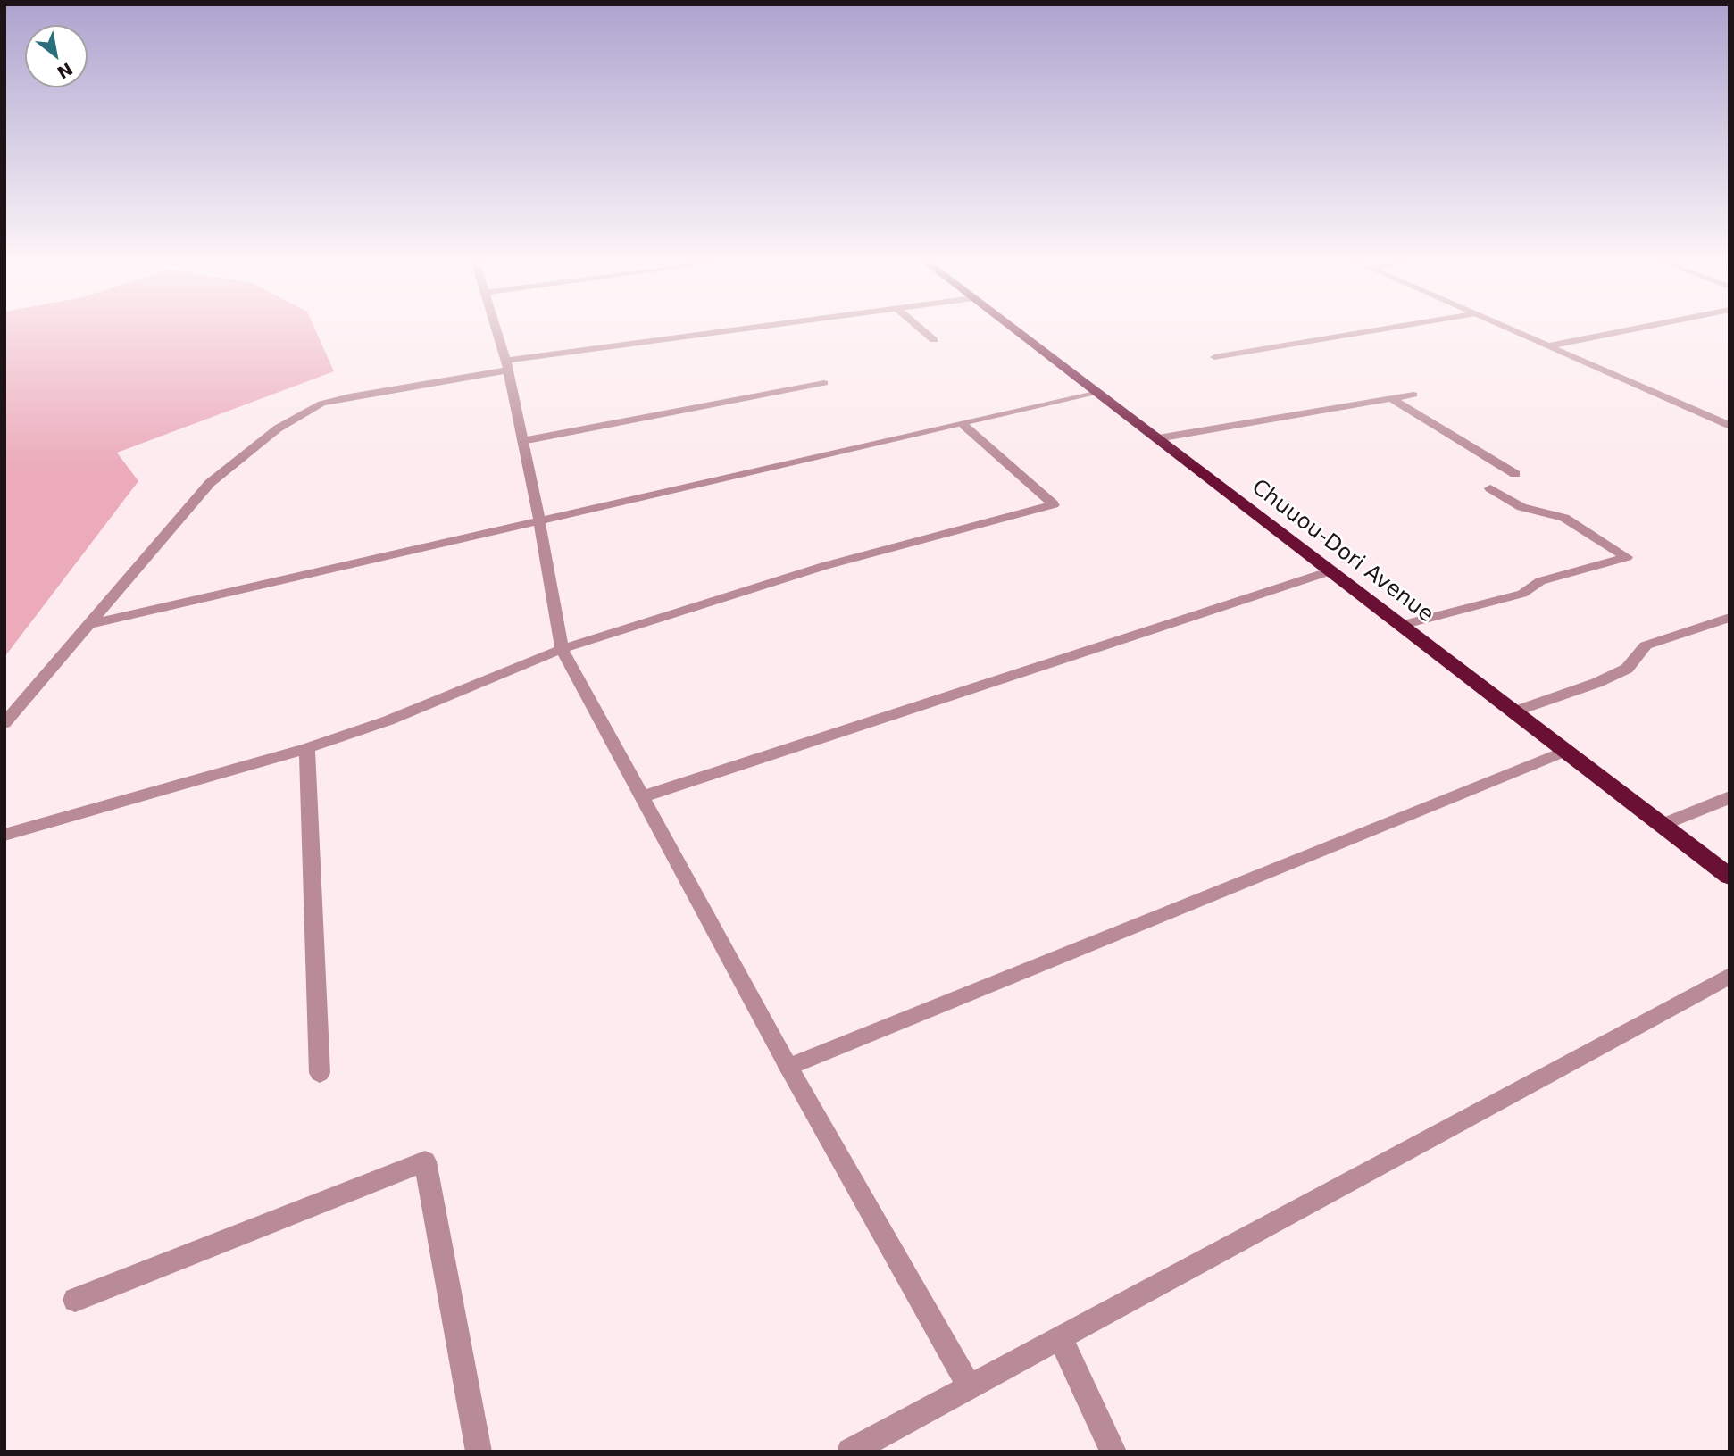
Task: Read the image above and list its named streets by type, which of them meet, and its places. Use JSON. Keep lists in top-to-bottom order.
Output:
{
  "streets": {
    "highway": ["Chuuou-Dori Avenue"]
  },
  "north": "bottom right"
}
